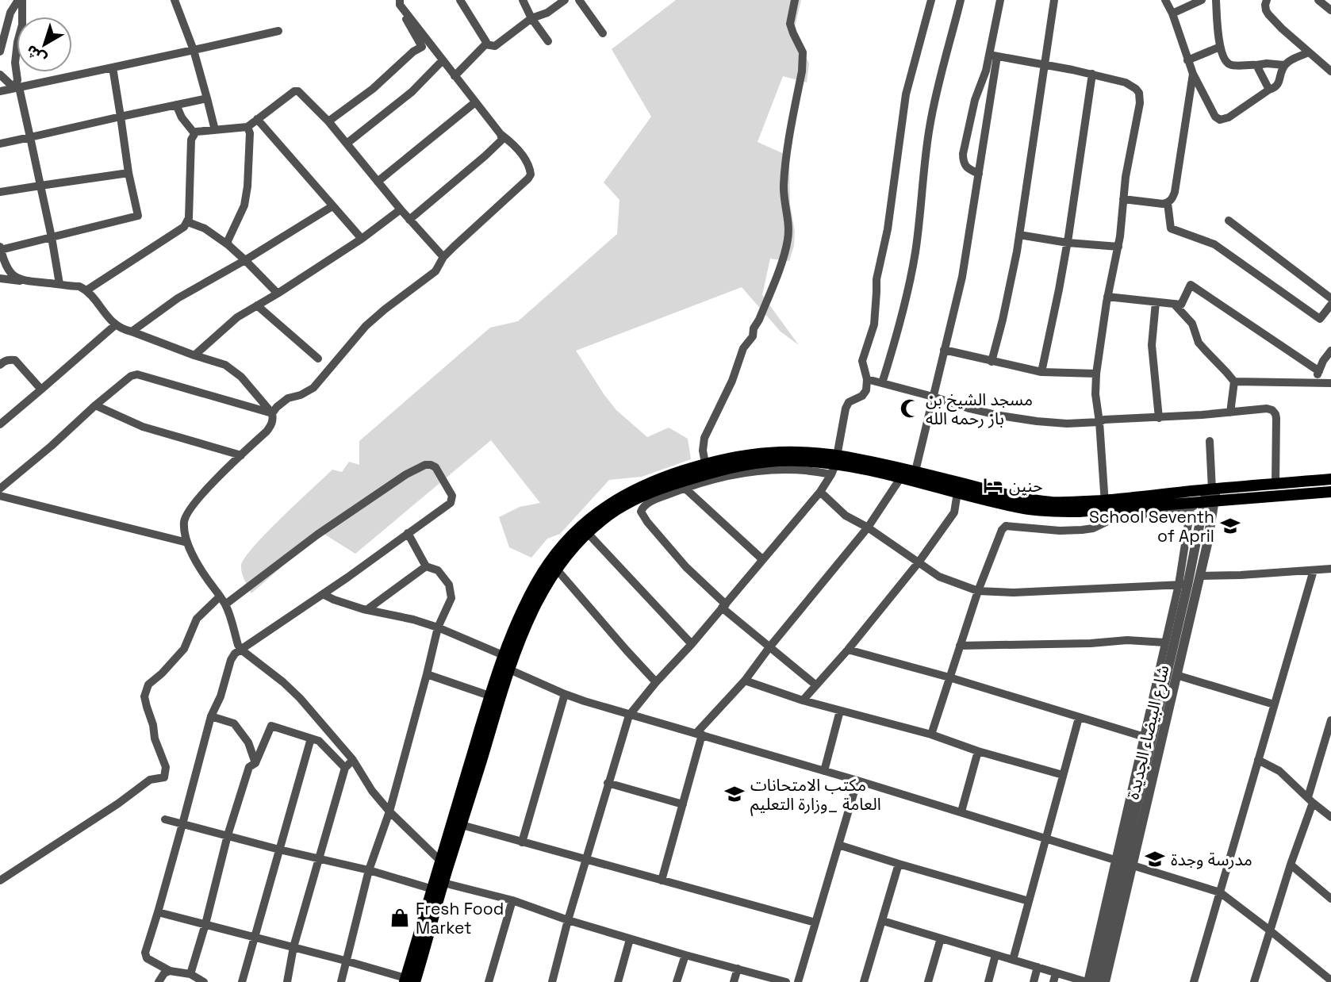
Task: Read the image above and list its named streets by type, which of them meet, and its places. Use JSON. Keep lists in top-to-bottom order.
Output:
{
  "streets": {
    "street": ["شارع البيضاء الجديدة"]
  },
  "places": {
    "mosque": ["مسجد الشيخ بن باز رحمه الله"],
    "hotel": ["حنين"],
    "school or university": ["School Seventh of April", "مكتب الامتحانات العامة _وزارة التعليم", "مدرسة وجدة"],
    "shop": ["Fresh Food Market"]
  },
  "north": "bottom left"
}
